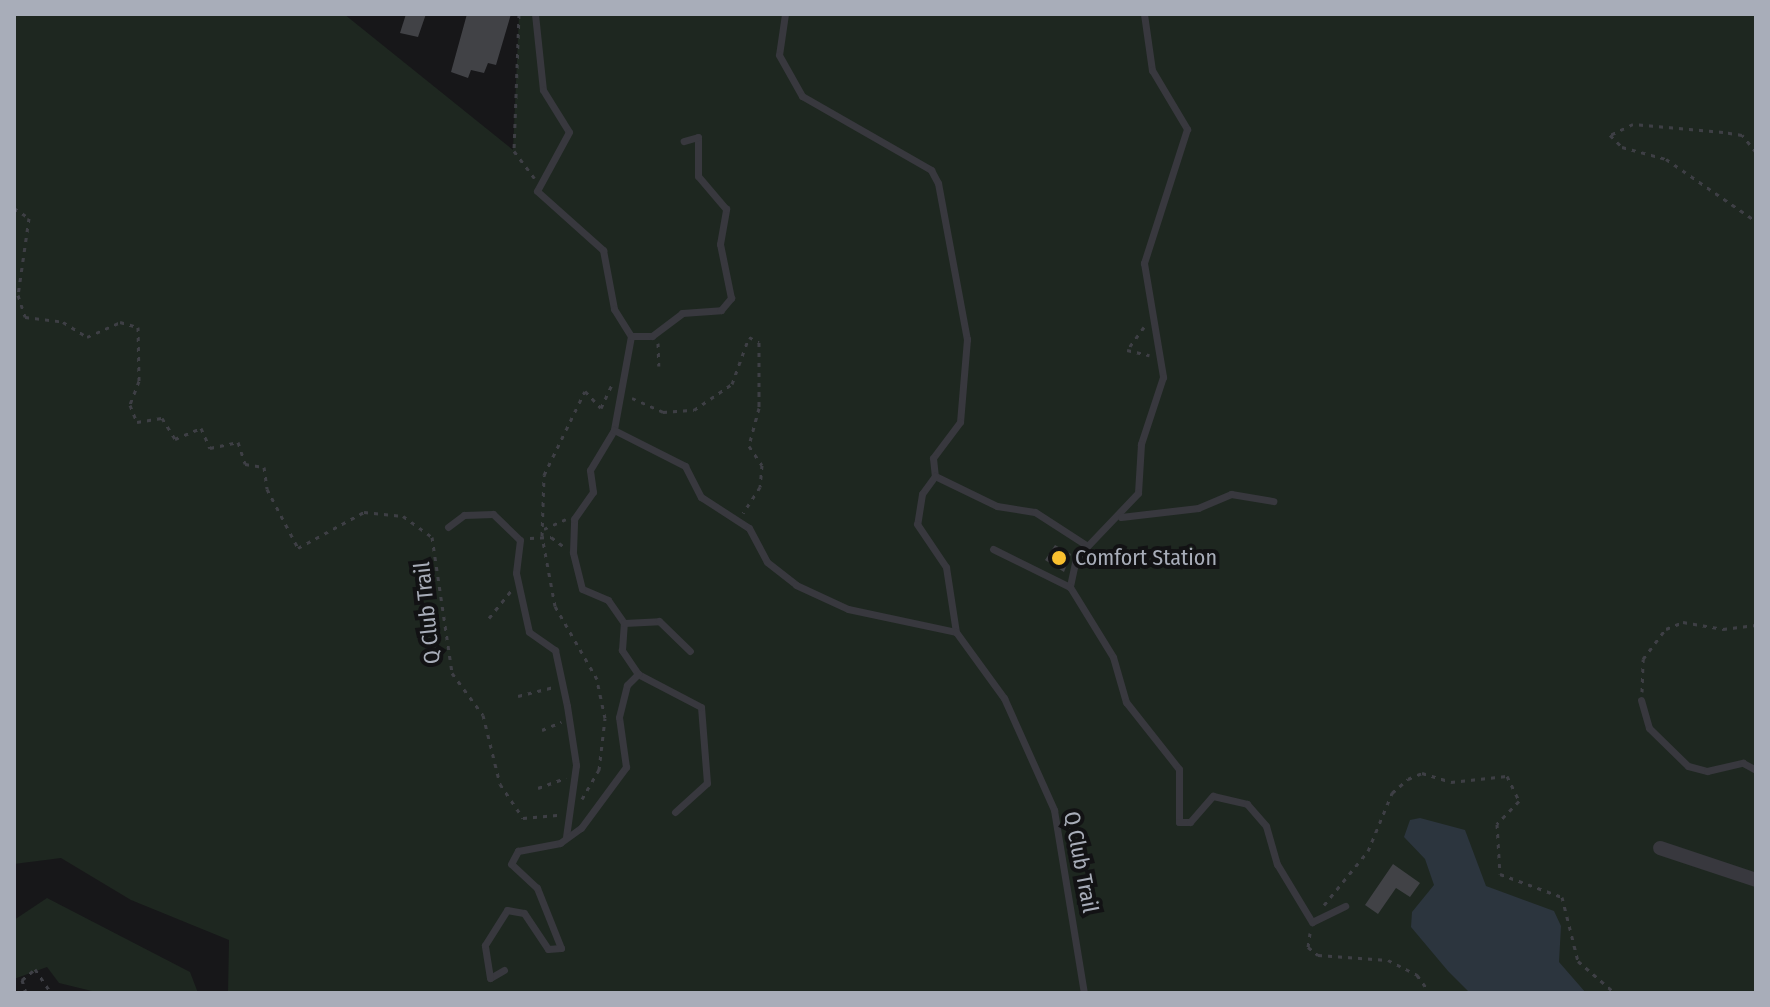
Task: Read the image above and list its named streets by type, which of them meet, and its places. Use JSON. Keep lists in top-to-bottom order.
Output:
{
  "streets": {
    "lane": ["Q Club Trail"]
  },
  "places": ["Comfort Station"]
}
